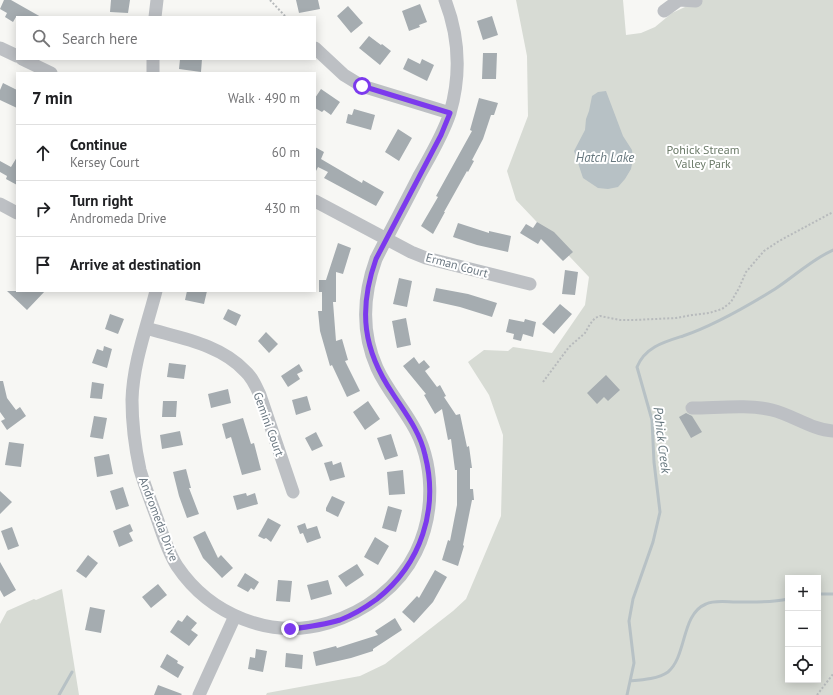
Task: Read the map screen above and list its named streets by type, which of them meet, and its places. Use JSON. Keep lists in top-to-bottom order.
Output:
{
  "streets": {
    "street": ["Erman Court", "Gemini Court", "Andromeda Drive"]
  },
  "crossings": [
    ["Erman Court", "Andromeda Drive"],
    ["Gemini Court", "Andromeda Drive"]
  ],
  "water": ["Hatch Lake", "Pohick Creek"],
  "parks": ["Pohick Stream Valley Park"],
  "page": {
    "search": "Search here",
    "heading": ["7 min", "Walk · 490 m"],
    "list": [
      ["Continue", "Kersey Court", "60 m"],
      ["Turn right", "Andromeda Drive", "430 m"],
      "Arrive at destination"
    ],
    "map_buttons": ["+", "−"]
  }
}
